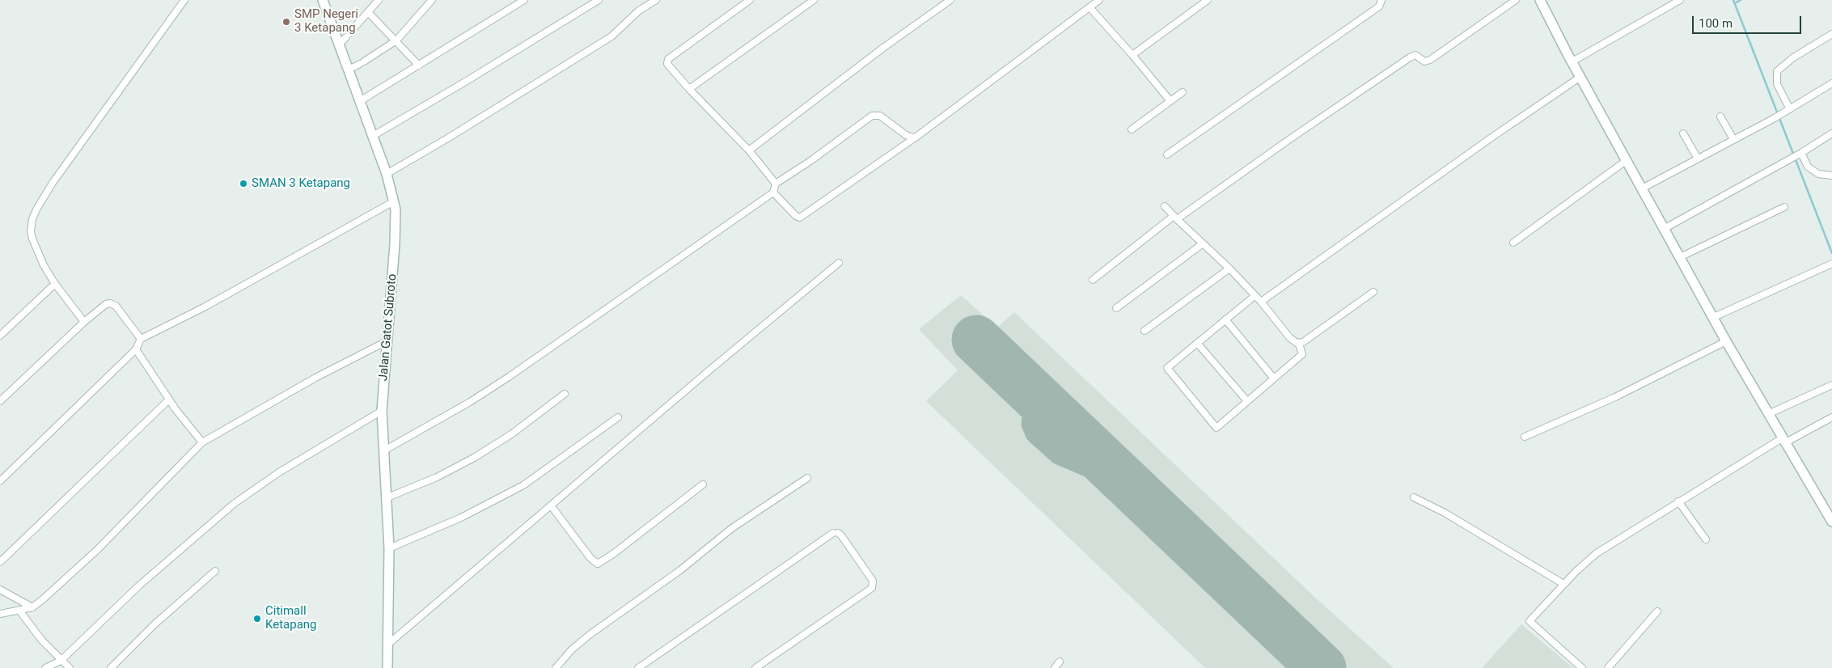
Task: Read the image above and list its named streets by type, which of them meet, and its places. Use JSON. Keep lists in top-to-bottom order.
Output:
{
  "streets": {
    "street": ["Jalan Gatot Subroto"]
  },
  "places": ["SMP Negeri 3 Ketapang", "SMAN 3 Ketapang", "Citimall Ketapang"],
  "scale_bar": "100 m"
}
